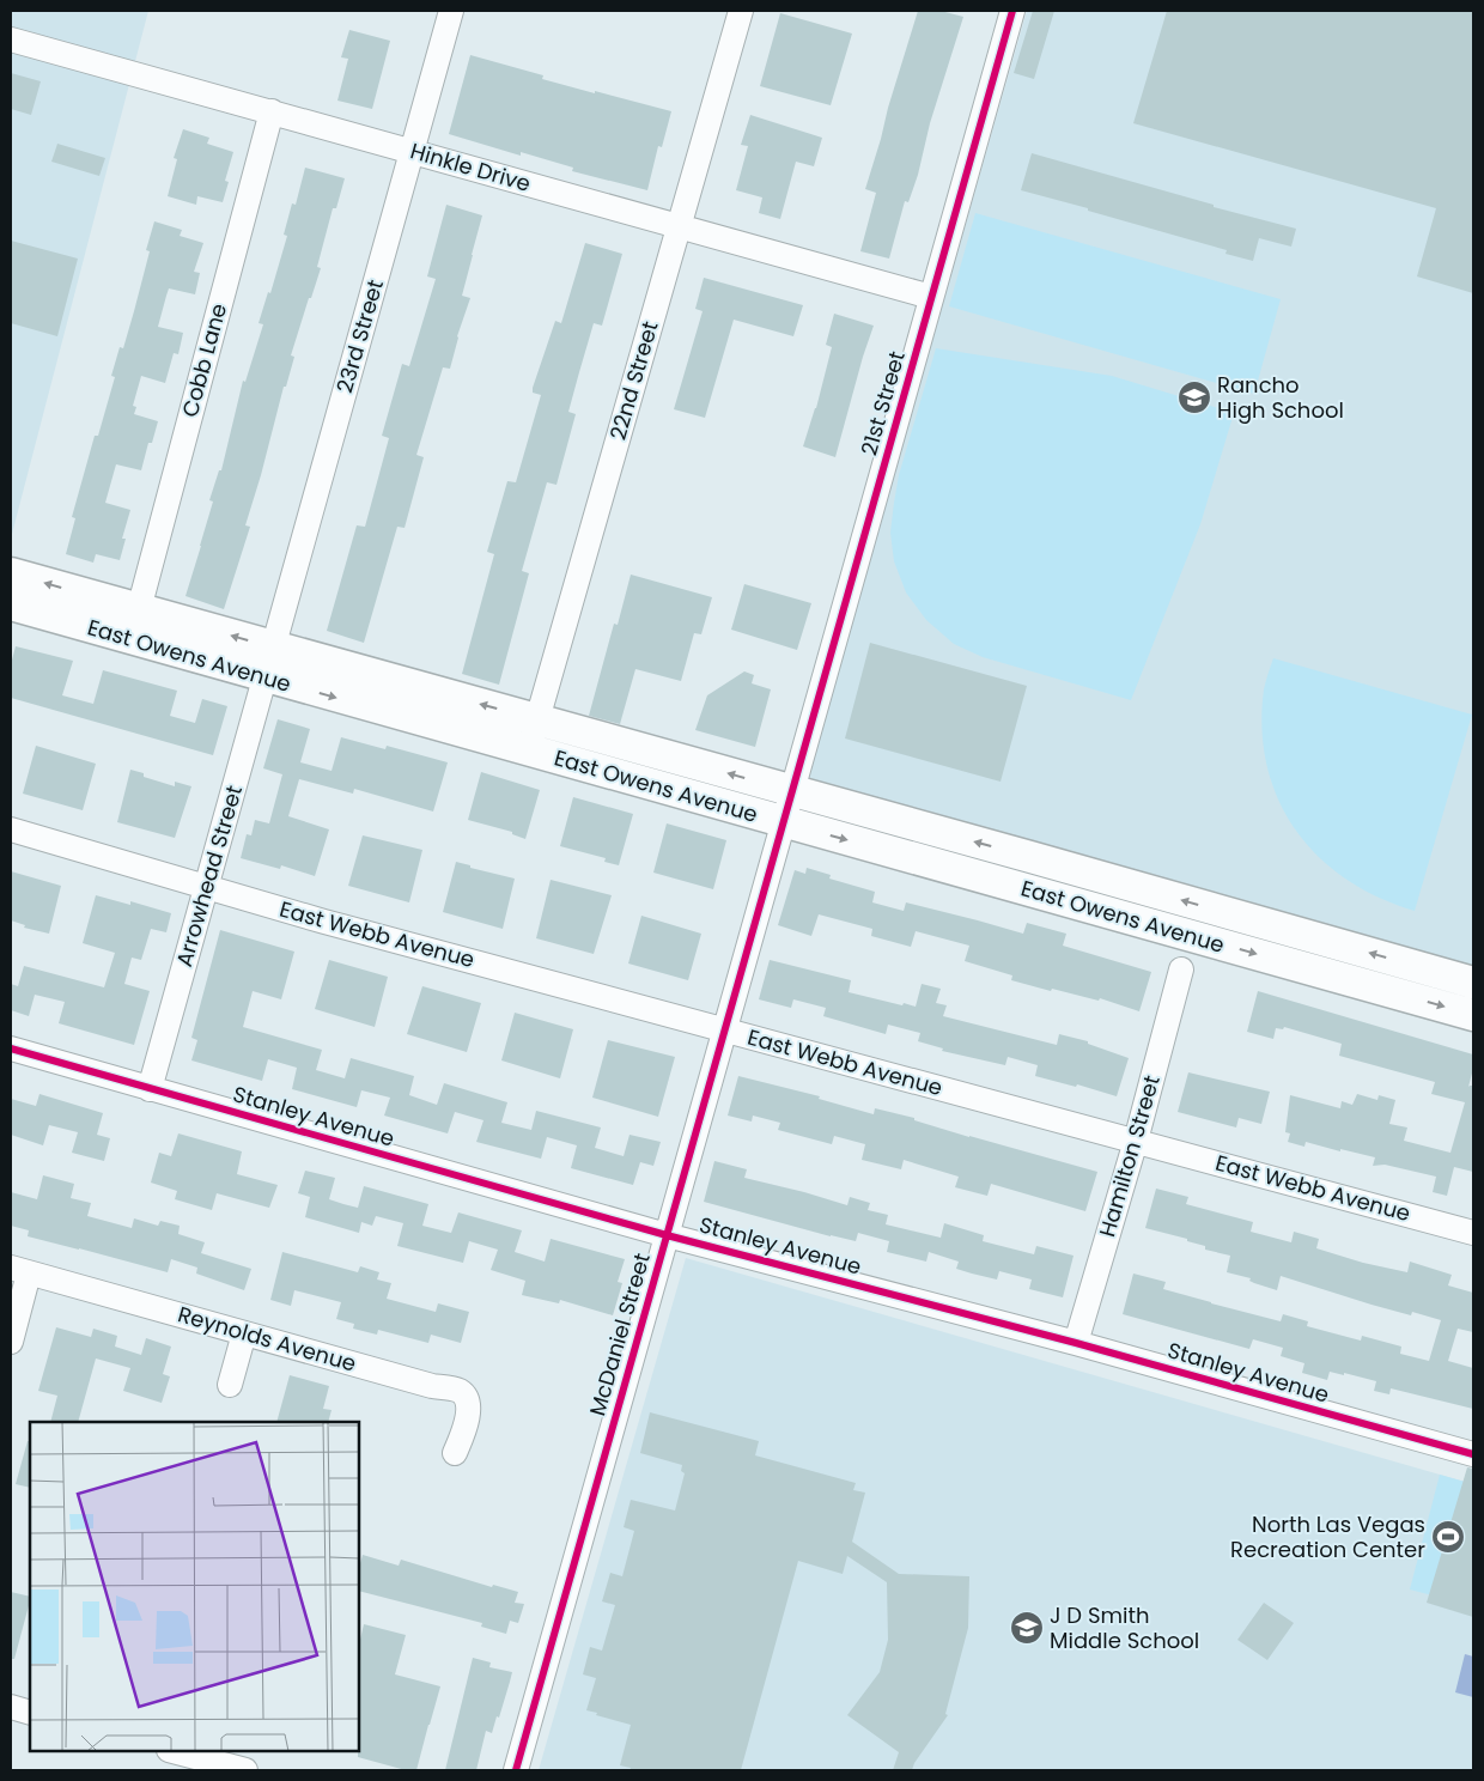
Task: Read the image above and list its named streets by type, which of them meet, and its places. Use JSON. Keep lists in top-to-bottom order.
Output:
{
  "streets": {
    "main road": ["East Owens Avenue"],
    "street": [
      "Hinkle Drive",
      "23rd Street",
      "Cobb Lane",
      "22nd Street",
      "21st Street",
      "Arrowhead Street",
      "East Webb Avenue",
      "Stanley Avenue",
      "Hamilton Street",
      "McDaniel Street",
      "Reynolds Avenue"
    ]
  },
  "crossings": [
    ["Hinkle Drive", "23rd Street"],
    ["Hinkle Drive", "Cobb Lane"],
    ["Hinkle Drive", "22nd Street"],
    ["Hinkle Drive", "21st Street"],
    ["23rd Street", "East Owens Avenue"],
    ["23rd Street", "Arrowhead Street"],
    ["Cobb Lane", "East Owens Avenue"],
    ["22nd Street", "East Owens Avenue"],
    ["21st Street", "East Owens Avenue"],
    ["21st Street", "McDaniel Street"],
    ["East Owens Avenue", "Arrowhead Street"],
    ["East Owens Avenue", "McDaniel Street"],
    ["Arrowhead Street", "East Webb Avenue"],
    ["Arrowhead Street", "Stanley Avenue"],
    ["East Webb Avenue", "Hamilton Street"],
    ["East Webb Avenue", "McDaniel Street"],
    ["Stanley Avenue", "Hamilton Street"],
    ["Stanley Avenue", "McDaniel Street"]
  ],
  "places": {
    "school or university": ["Rancho High School", "J D Smith Middle School"],
    "sports": ["North Las Vegas Recreation Center"]
  }
}
